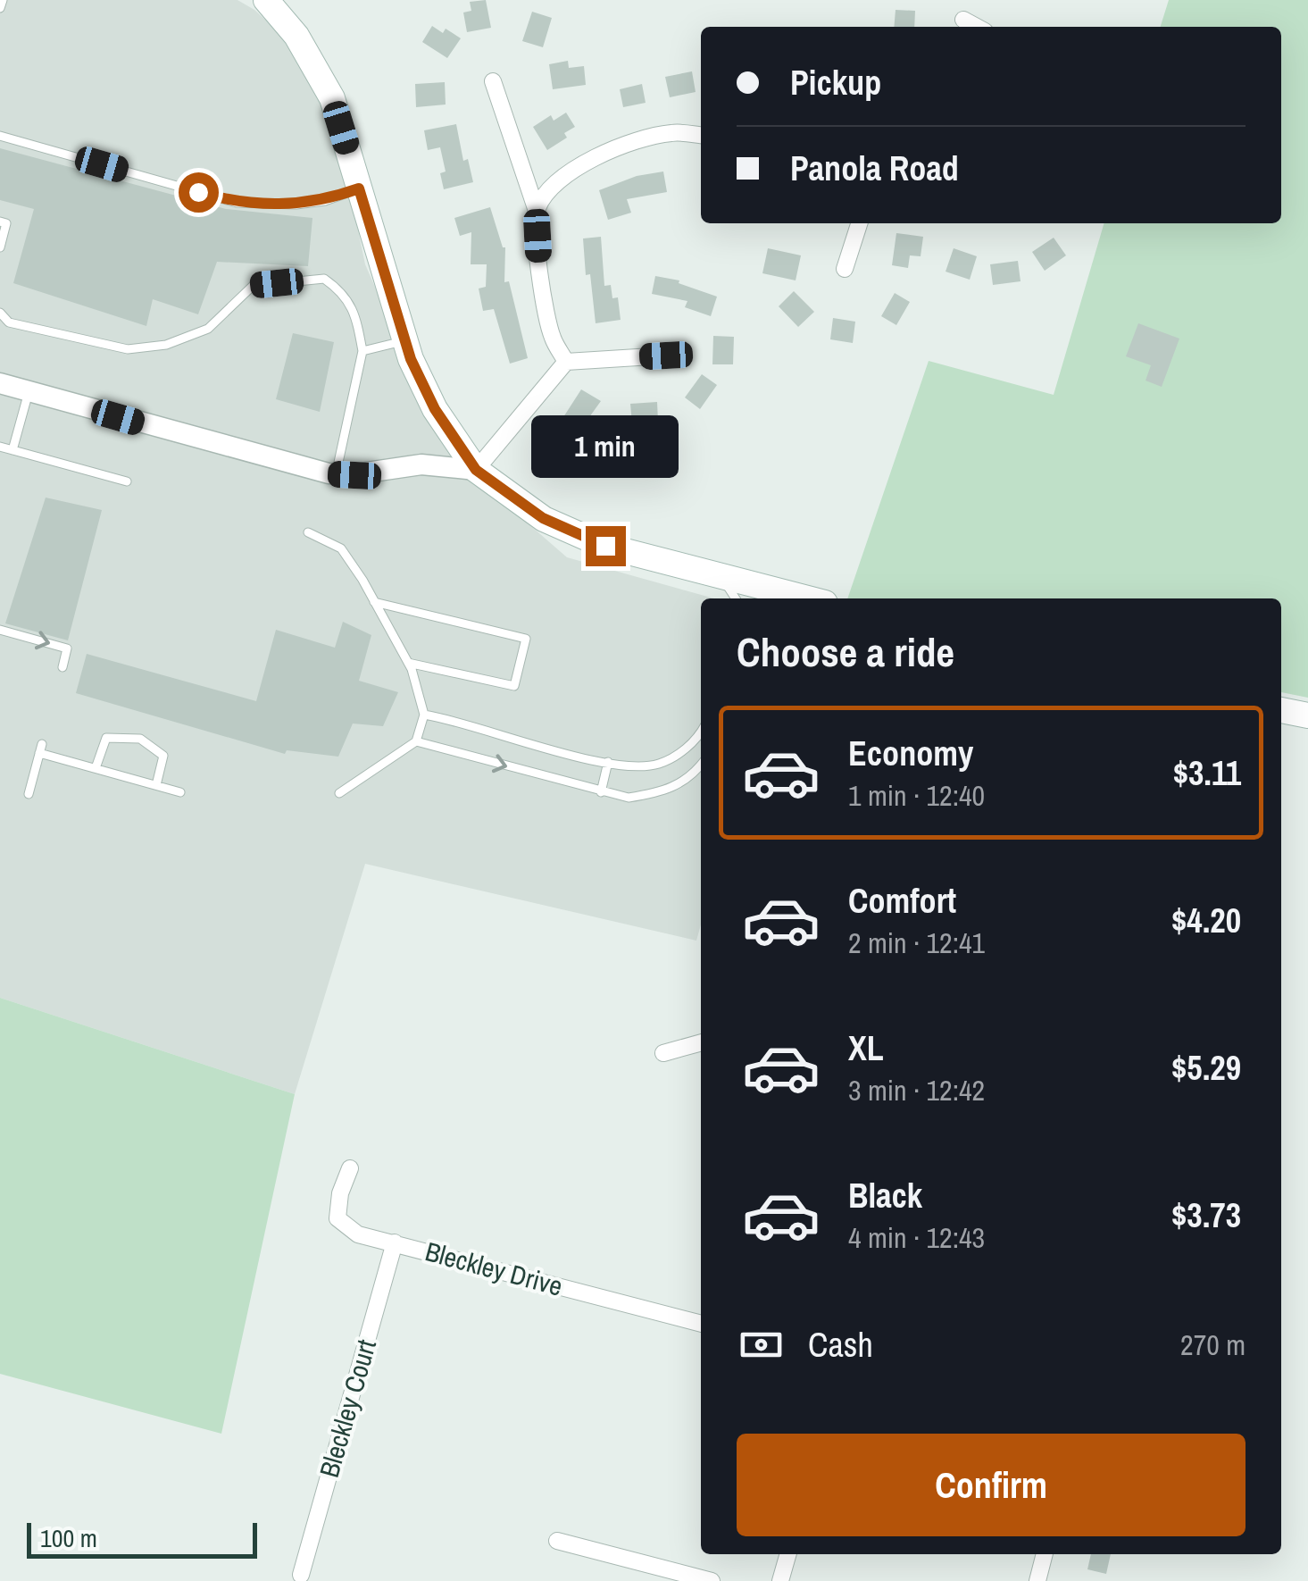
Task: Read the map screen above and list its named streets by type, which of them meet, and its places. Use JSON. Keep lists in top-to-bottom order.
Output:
{
  "streets": {
    "street": ["Bleckley Drive", "Bleckley Court"]
  },
  "crossings": [
    ["Bleckley Drive", "Bleckley Court"]
  ],
  "scale_bar": "100 m",
  "page": {
    "banner": ["Pickup", "Panola Road"],
    "bubble": "1 min",
    "heading": "Choose a ride",
    "list": [
      {
        "name": "Economy",
        "note": "1 min · 12:40",
        "value": "$3.11"
      },
      {
        "name": "Comfort",
        "note": "2 min · 12:41",
        "value": "$4.20"
      },
      {
        "name": "XL",
        "note": "3 min · 12:42",
        "value": "$5.29"
      },
      {
        "name": "Black",
        "note": "4 min · 12:43",
        "value": "$3.73"
      }
    ],
    "pay": ["Cash", "270 m"],
    "buttons": "Confirm",
    "scale": "100 m"
  }
}
